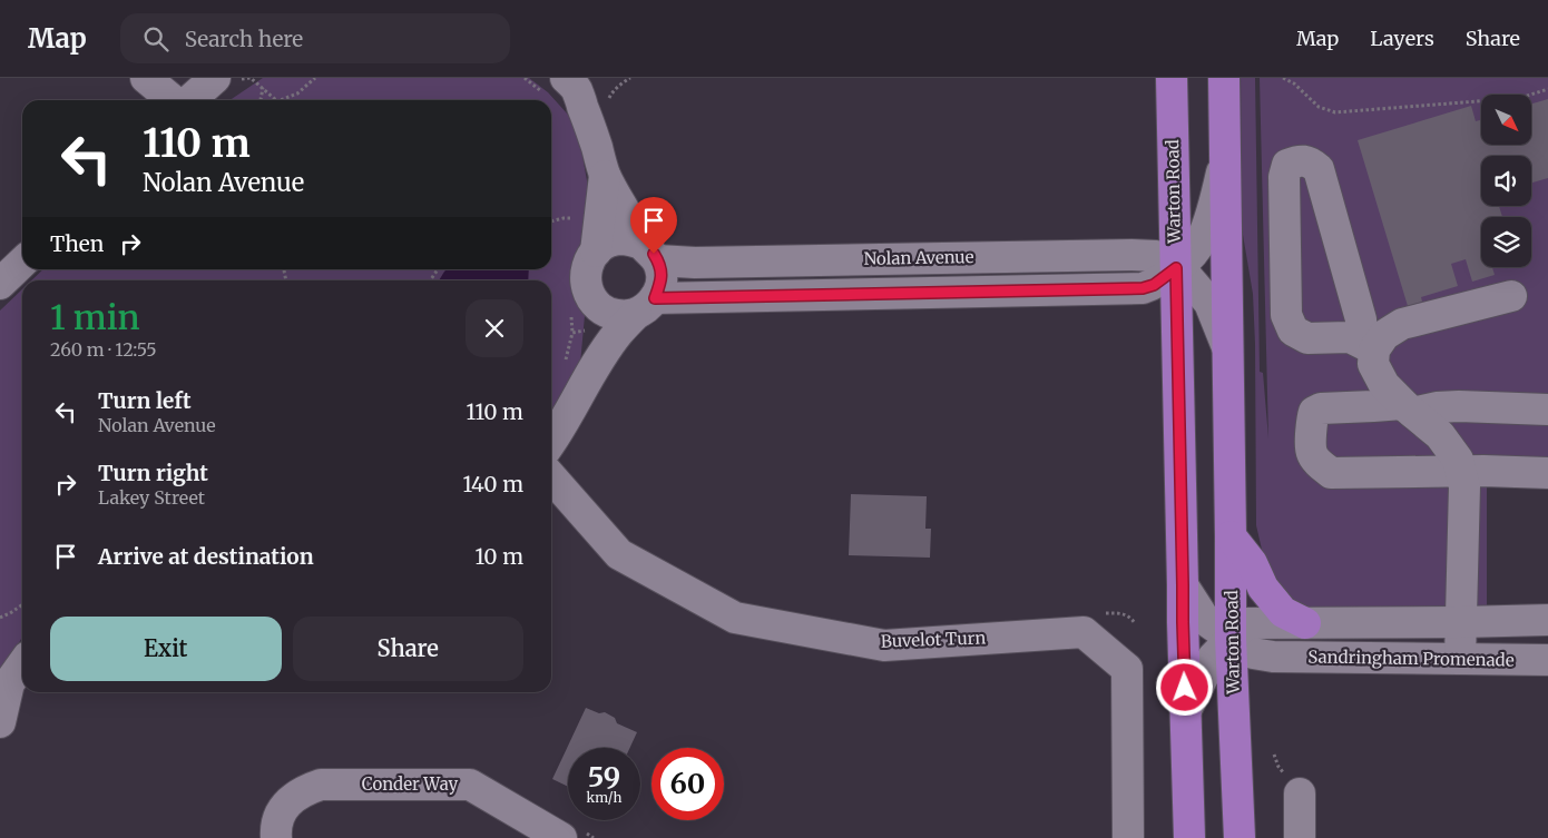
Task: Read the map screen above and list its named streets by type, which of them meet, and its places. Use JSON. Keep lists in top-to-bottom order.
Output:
{
  "streets": {
    "main road": ["Warton Road"],
    "street": [
      "Nolan Avenue",
      "Buvelot Turn",
      "Sandringham Promenade",
      "Conder Way"
    ]
  },
  "crossings": [
    ["Warton Road", "Nolan Avenue"],
    ["Warton Road", "Sandringham Promenade"]
  ],
  "north": "bottom right",
  "page": {
    "header": "Map",
    "search": "Search here",
    "nav": ["Map", "Layers", "Share"],
    "turn": ["110 m", "Nolan Avenue"],
    "then": "Then",
    "heading": ["1 min", "260 m · 12:55"],
    "list": [
      {
        "name": "Turn left",
        "note": "Nolan Avenue",
        "value": "110 m"
      },
      {
        "name": "Turn right",
        "note": "Lakey Street",
        "value": "140 m"
      },
      {
        "name": "Arrive at destination",
        "value": "10 m"
      }
    ],
    "buttons": ["Exit", "Share"],
    "speed": "59 km/h",
    "limit": "60"
  }
}
